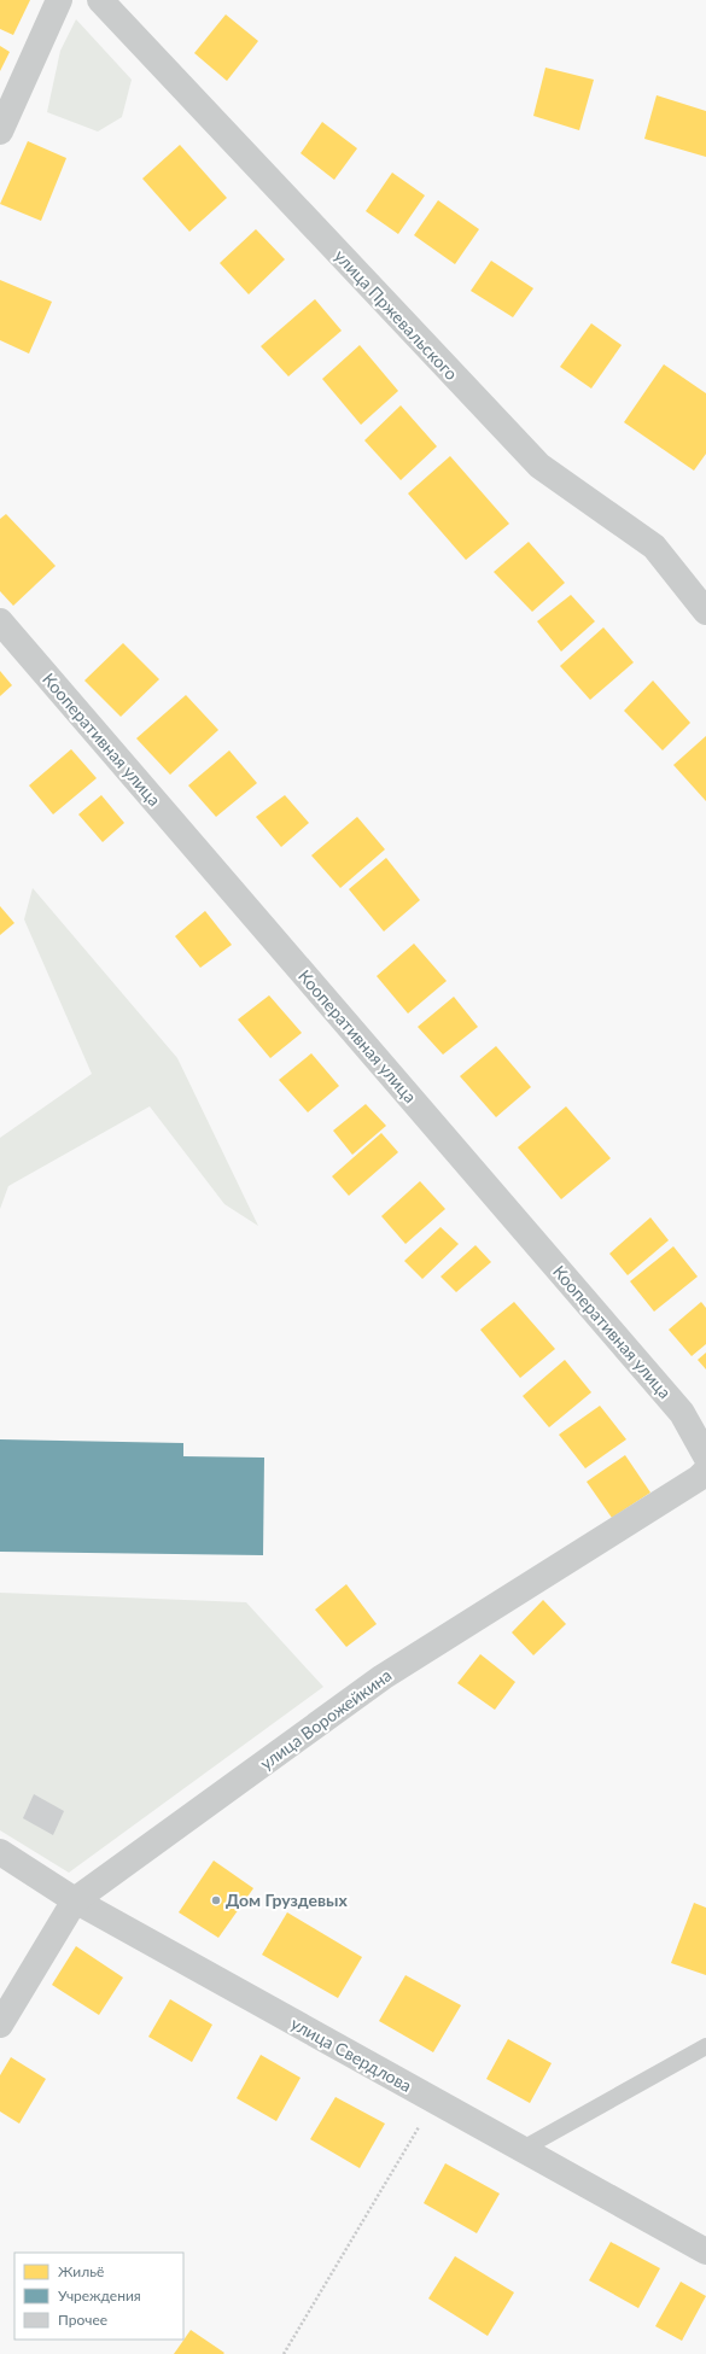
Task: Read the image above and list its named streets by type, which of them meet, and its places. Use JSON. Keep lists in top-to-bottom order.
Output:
{
  "streets": {
    "street": [
      "улица Пржевальского",
      "Кооперативная улица",
      "улица Ворожейкина",
      "улица Свердлова"
    ]
  },
  "crossings": [
    ["улица Ворожейкина", "улица Свердлова"]
  ],
  "places": ["Дом Груздевых"],
  "legend": ["Жильё", "Учреждения", "Прочее"]
}
